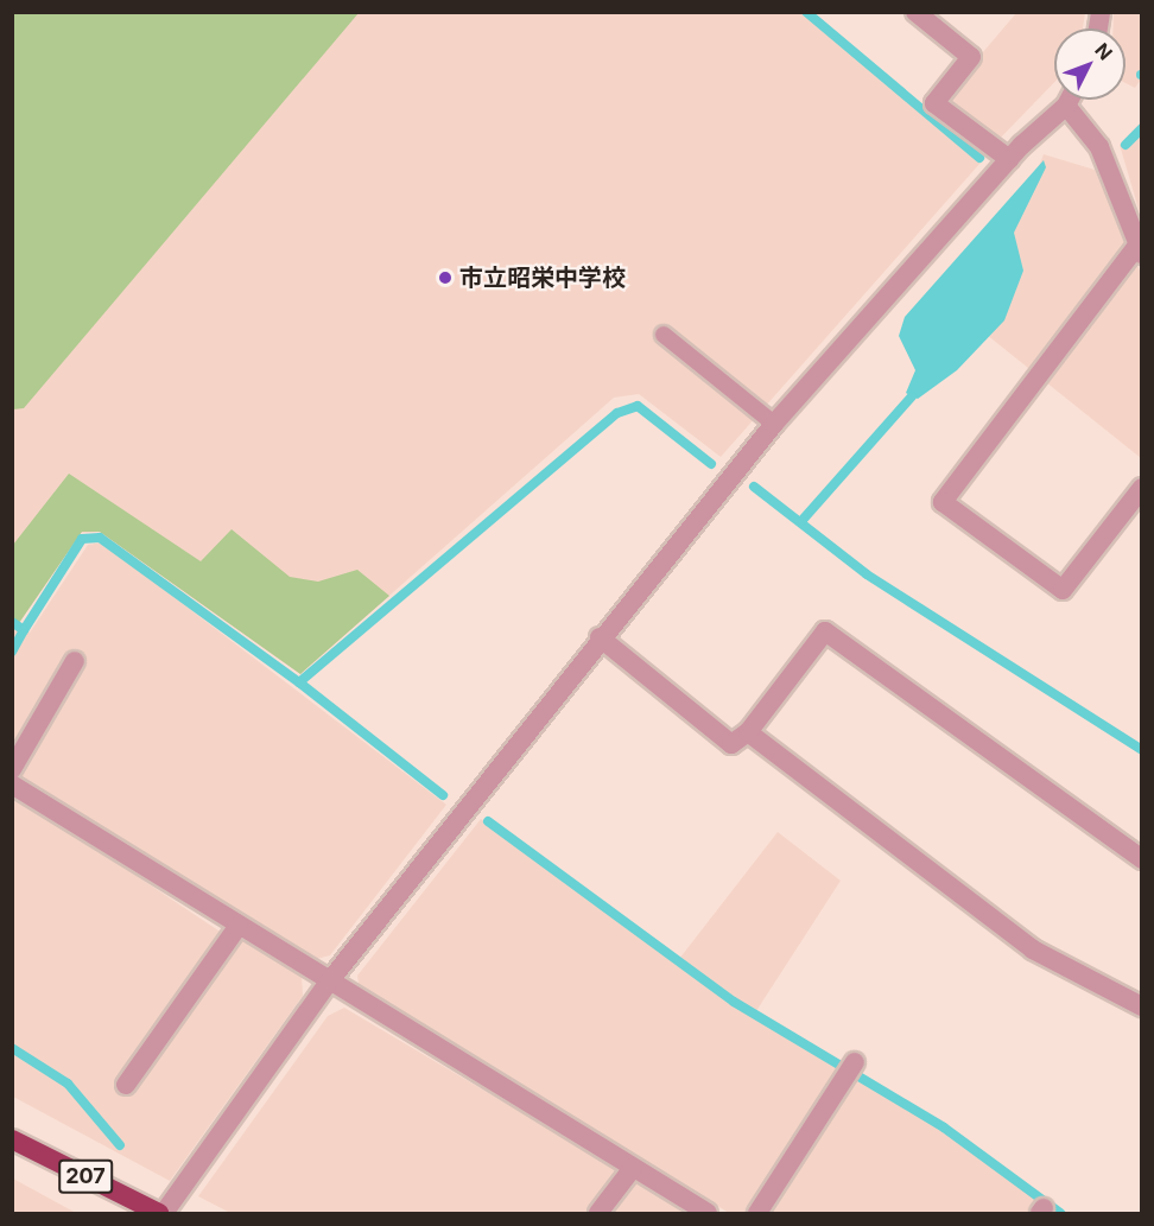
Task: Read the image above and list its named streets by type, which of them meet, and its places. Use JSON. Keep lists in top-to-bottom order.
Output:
{
  "streets": {
    "highway": ["207"]
  },
  "places": ["市立昭栄中学校"],
  "north": "top right"
}
